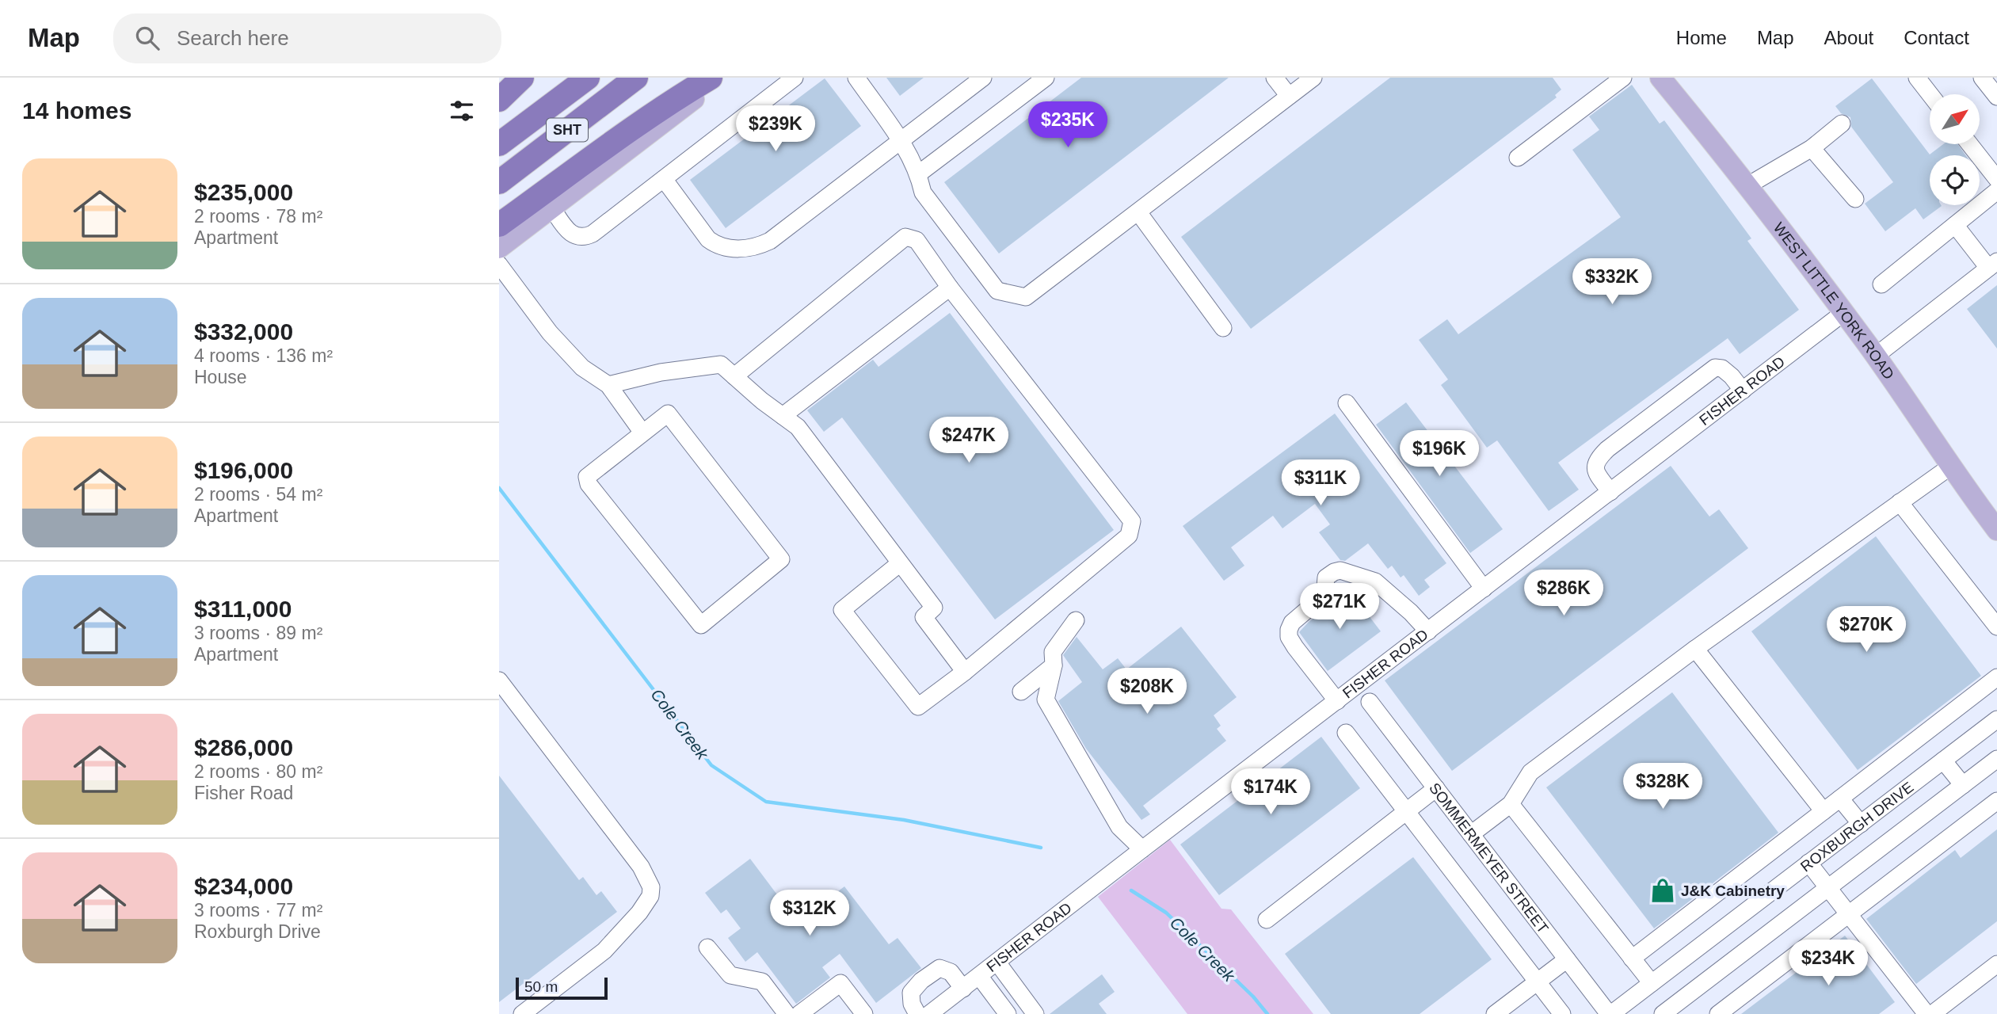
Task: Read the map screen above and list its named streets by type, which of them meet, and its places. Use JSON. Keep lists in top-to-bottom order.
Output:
{
  "streets": {
    "highway": ["SHT"],
    "main road": ["WEST LITTLE YORK ROAD"],
    "street": ["FISHER ROAD", "ROXBURGH DRIVE", "SOMMERMEYER STREET"]
  },
  "crossings": [
    ["WEST LITTLE YORK ROAD", "FISHER ROAD"],
    ["ROXBURGH DRIVE", "SOMMERMEYER STREET"]
  ],
  "water": ["Cole Creek"],
  "places": {
    "shop": ["J&K Cabinetry"]
  },
  "scale_bar": "50 m",
  "north": "top right",
  "page": {
    "header": "Map",
    "search": "Search here",
    "nav": [
      "Home",
      "Map",
      "About",
      "Contact"
    ],
    "heading": "14 homes",
    "price": [
      "$235K",
      "$239K",
      "$332K",
      "$247K",
      "$196K",
      "$311K",
      "$286K",
      "$271K",
      "$270K",
      "$208K",
      "$328K",
      "$174K",
      "$312K",
      "$234K"
    ],
    "list": [
      {
        "name": "$235,000",
        "note": "2 rooms · 78 m² · Apartment"
      },
      {
        "name": "$332,000",
        "note": "4 rooms · 136 m² · House"
      },
      {
        "name": "$196,000",
        "note": "2 rooms · 54 m² · Apartment"
      },
      {
        "name": "$311,000",
        "note": "3 rooms · 89 m² · Apartment"
      },
      {
        "name": "$286,000",
        "note": "2 rooms · 80 m² · Fisher Road"
      },
      {
        "name": "$234,000",
        "note": "3 rooms · 77 m² · Roxburgh Drive"
      }
    ],
    "scale": "50 m"
  }
}
